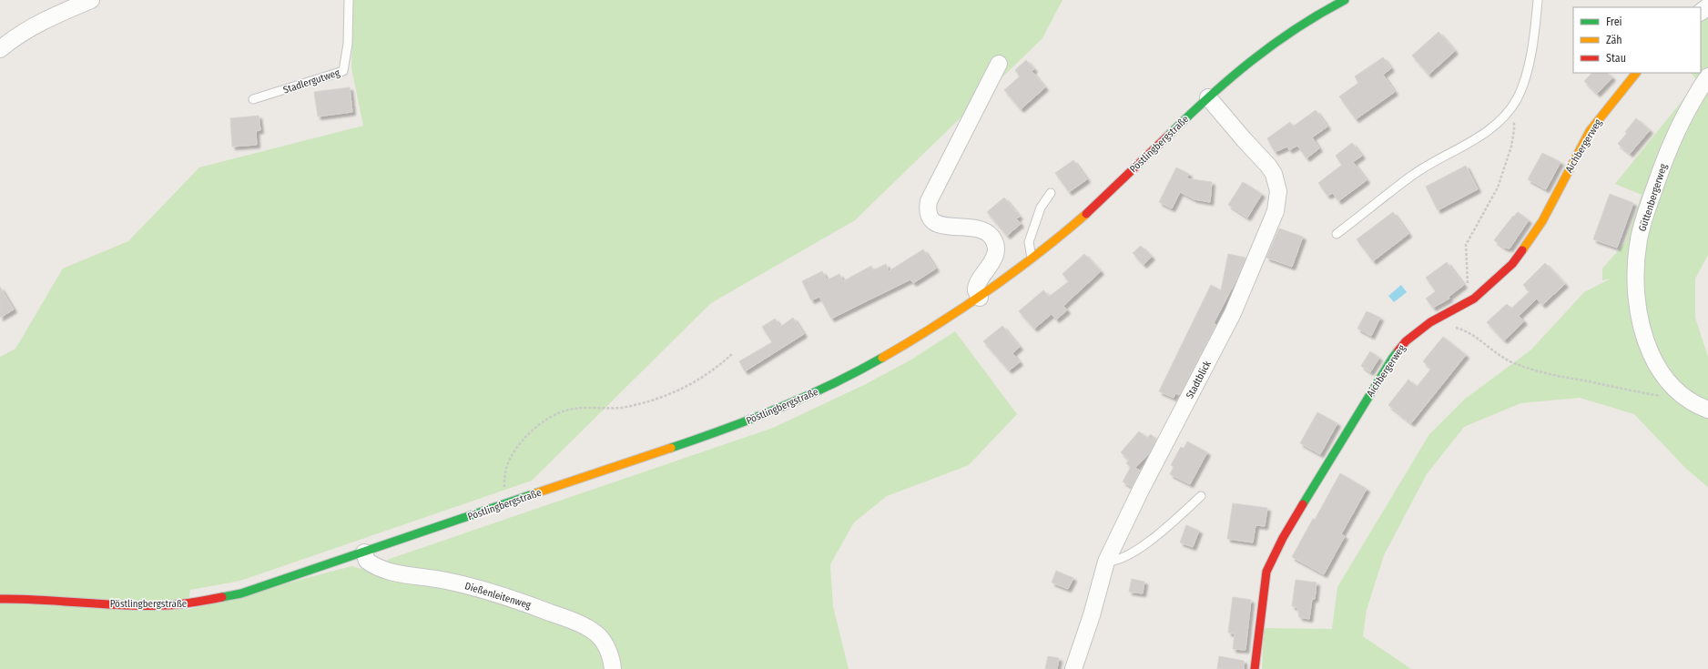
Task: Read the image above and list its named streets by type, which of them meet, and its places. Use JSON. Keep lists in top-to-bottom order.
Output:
{
  "streets": {
    "main road": ["Pöstlingbergstraße", "Aichbergerweg"],
    "street": ["Güttenbergerweg", "Stadtblick", "Dießenleitenweg"],
    "lane": ["Stadlergutweg"]
  },
  "crossings": [
    ["Pöstlingbergstraße", "Stadtblick"],
    ["Pöstlingbergstraße", "Dießenleitenweg"]
  ],
  "legend": ["Frei", "Zäh", "Stau"]
}
